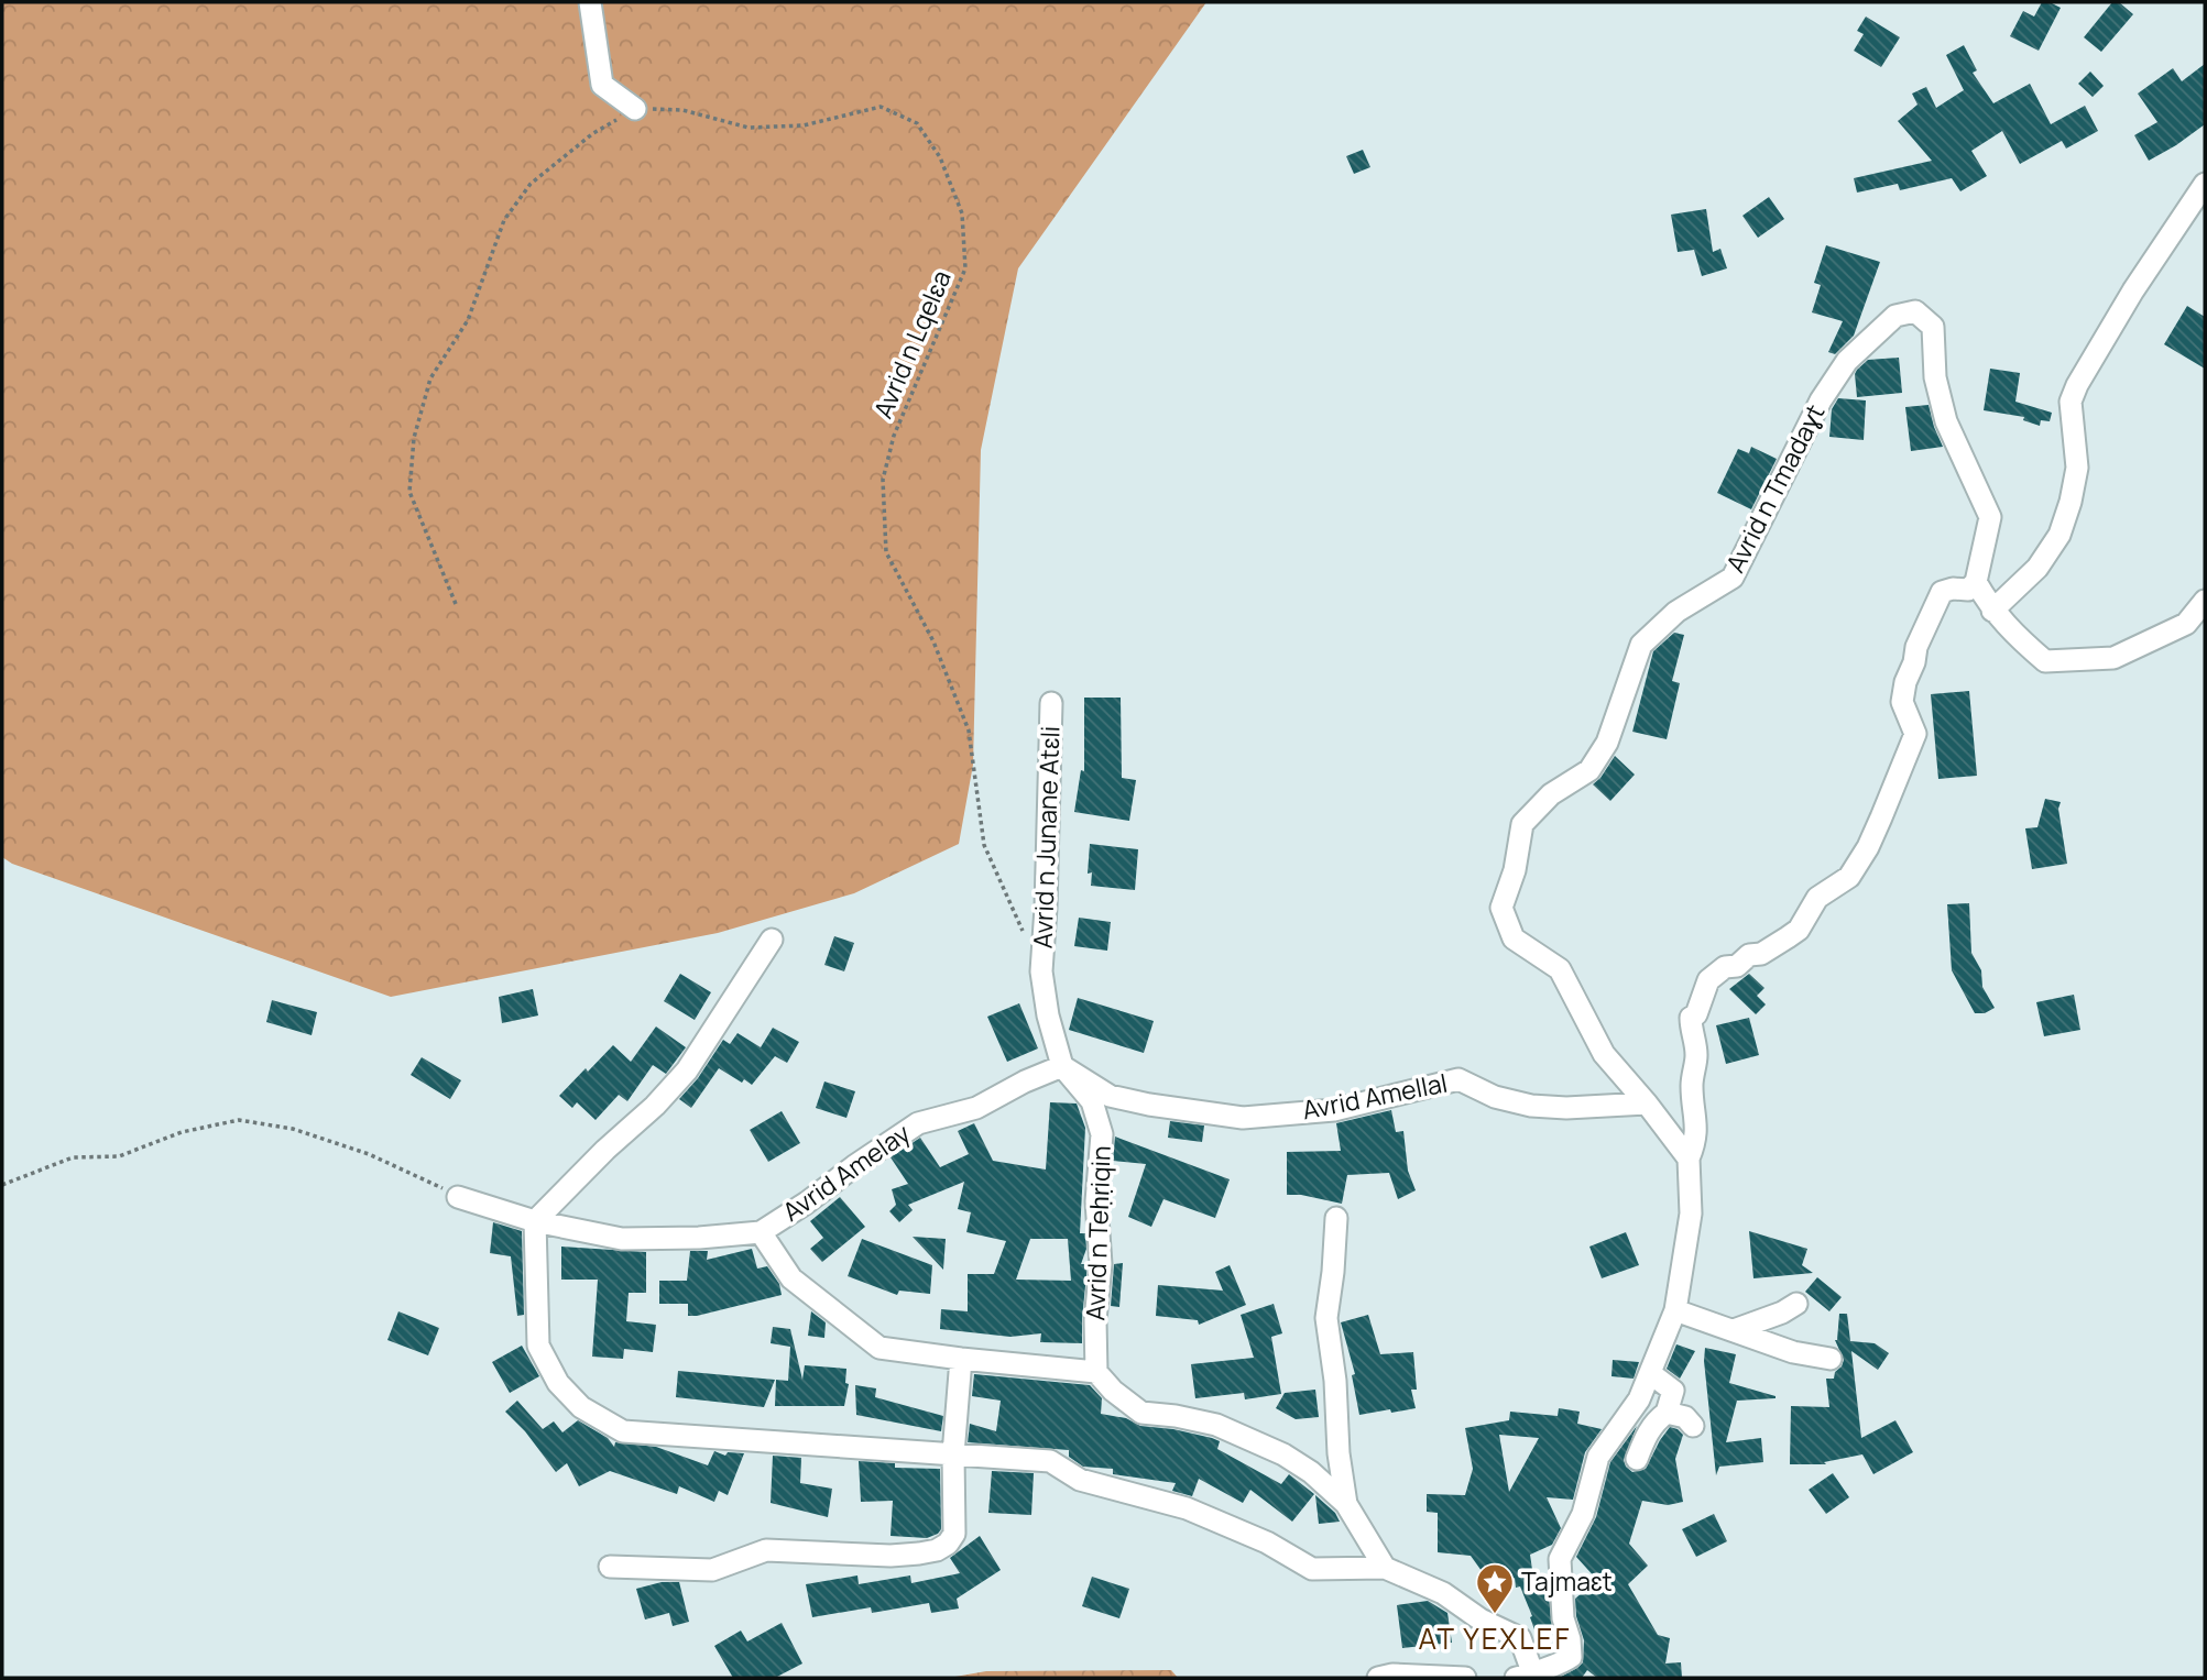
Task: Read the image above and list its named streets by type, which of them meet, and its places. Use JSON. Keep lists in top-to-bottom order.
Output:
{
  "streets": {
    "street": [
      "Avrid n Tmadaɣt",
      "Avrid n Junane Atɛli",
      "Avrid Amellal",
      "Avrid Amelay",
      "Avrid n Teḥṛiqin"
    ],
    "path": ["Avrid n Lqelɛa"]
  },
  "crossings": [
    ["Avrid n Tmadaɣt", "Avrid Amellal"],
    ["Avrid n Junane Atɛli", "Avrid n Teḥṛiqin"],
    ["Avrid Amellal", "Avrid Amelay"],
    ["Avrid Amellal", "Avrid n Teḥṛiqin"],
    ["Avrid Amelay", "Avrid n Teḥṛiqin"]
  ],
  "districts": ["AT YEXLEF"],
  "places": {
    "place": ["Tajmaɛt"]
  }
}
